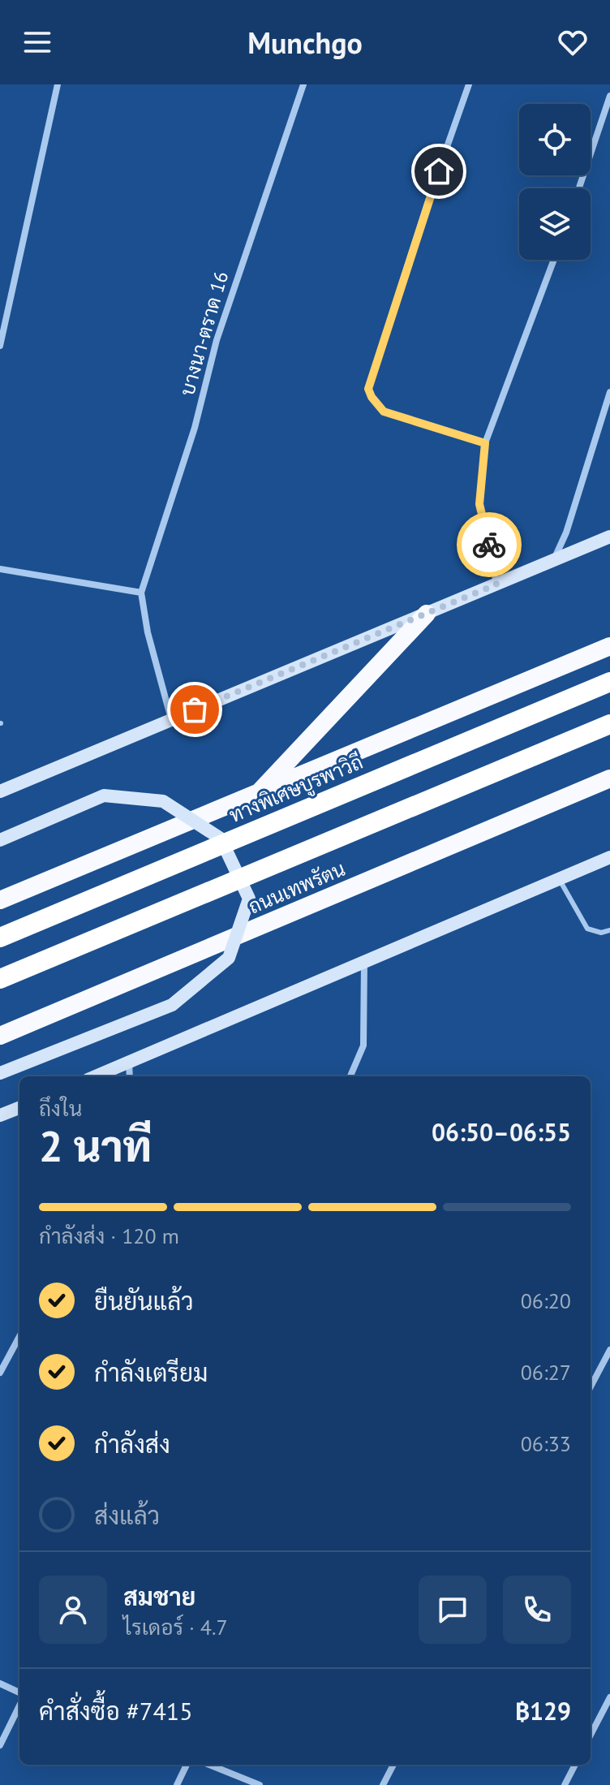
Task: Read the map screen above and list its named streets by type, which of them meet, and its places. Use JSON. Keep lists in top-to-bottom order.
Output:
{
  "streets": {
    "highway": ["ทางพิเศษบูรพาวิถี", "ถนนเทพรัตน"],
    "street": ["บางนา-ตราด 16"]
  },
  "page": {
    "header": "Munchgo",
    "heading": ["2 นาที", "ถึงใน", "06:50–06:55"],
    "panel": [
      "สมชาย",
      "ไรเดอร์ · 4.7",
      "คำสั่งซื้อ #7415",
      "฿129"
    ],
    "bar": "กำลังส่ง · 120 m",
    "list": [
      ["ยืนยันแล้ว", "06:20"],
      ["กำลังเตรียม", "06:27"],
      ["กำลังส่ง", "06:33"],
      "ส่งแล้ว"
    ]
  }
}
